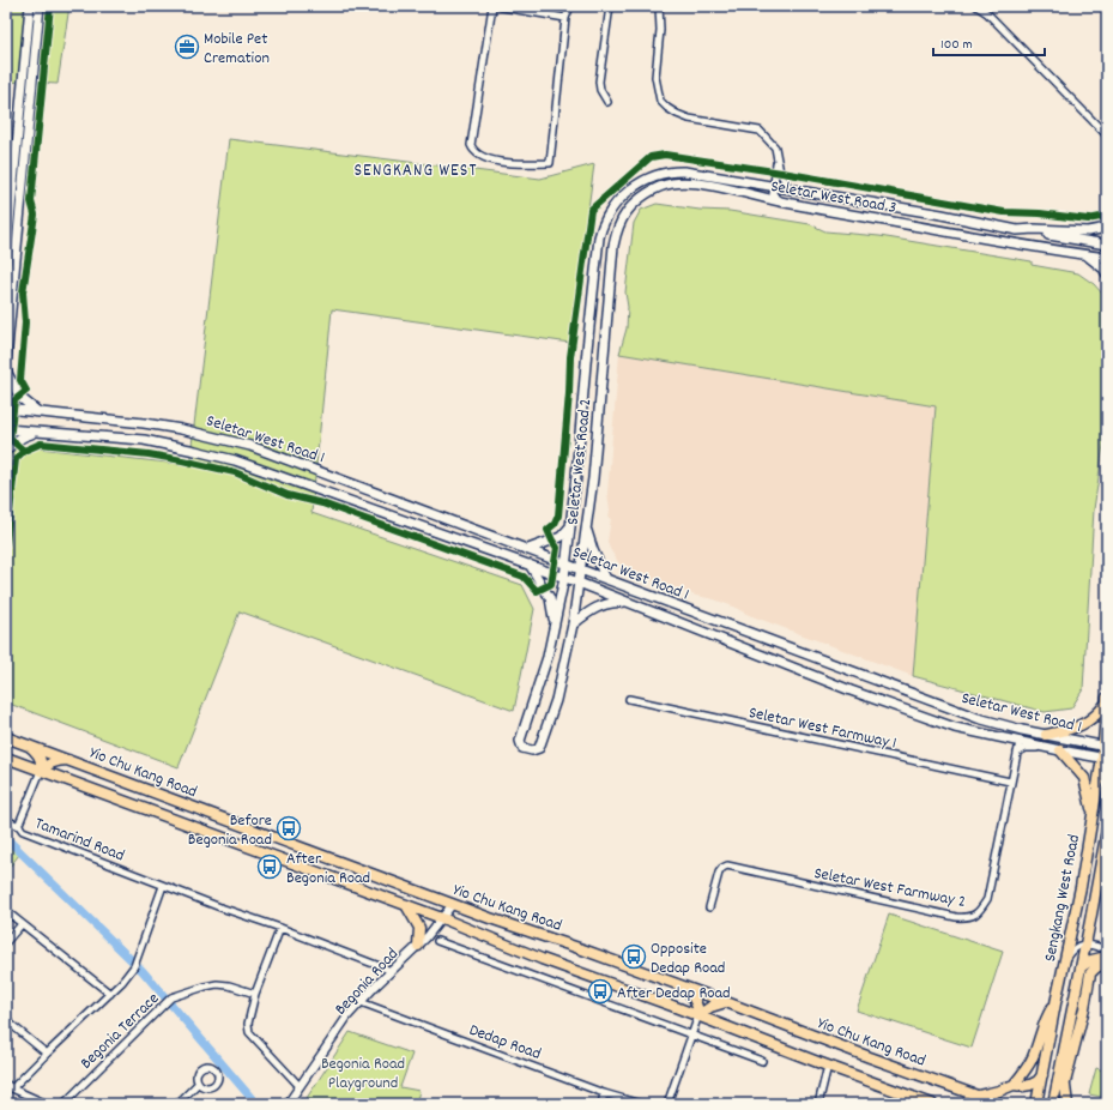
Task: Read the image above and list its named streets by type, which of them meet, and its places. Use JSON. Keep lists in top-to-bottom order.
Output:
{
  "streets": {
    "main road": [
      "Seletar West Road 3",
      "Seletar West Road 1",
      "Seletar West Road 2",
      "Yio Chu Kang Road",
      "Sengkang West Road"
    ],
    "street": [
      "Seletar West Farmway 1",
      "Tamarind Road",
      "Seletar West Farmway 2",
      "Begonia Road",
      "Begonia Terrace",
      "Dedap Road"
    ]
  },
  "crossings": [
    ["Seletar West Road 3", "Seletar West Road 2"],
    ["Seletar West Road 1", "Seletar West Road 2"],
    ["Seletar West Road 1", "Seletar West Farmway 2"],
    ["Seletar West Road 1", "Sengkang West Road"],
    ["Seletar West Farmway 1", "Seletar West Farmway 2"],
    ["Yio Chu Kang Road", "Tamarind Road"],
    ["Yio Chu Kang Road", "Begonia Road"],
    ["Tamarind Road", "Begonia Road"],
    ["Begonia Road", "Dedap Road"]
  ],
  "districts": ["SENGKANG WEST"],
  "parks": ["Begonia Road Playground"],
  "places": {
    "office": ["Mobile Pet Cremation"],
    "bus stop": [
      "Before Begonia Road",
      "After Begonia Road",
      "Opposite Dedap Road",
      "After Dedap Road"
    ]
  },
  "scale_bar": "100 m"
}
